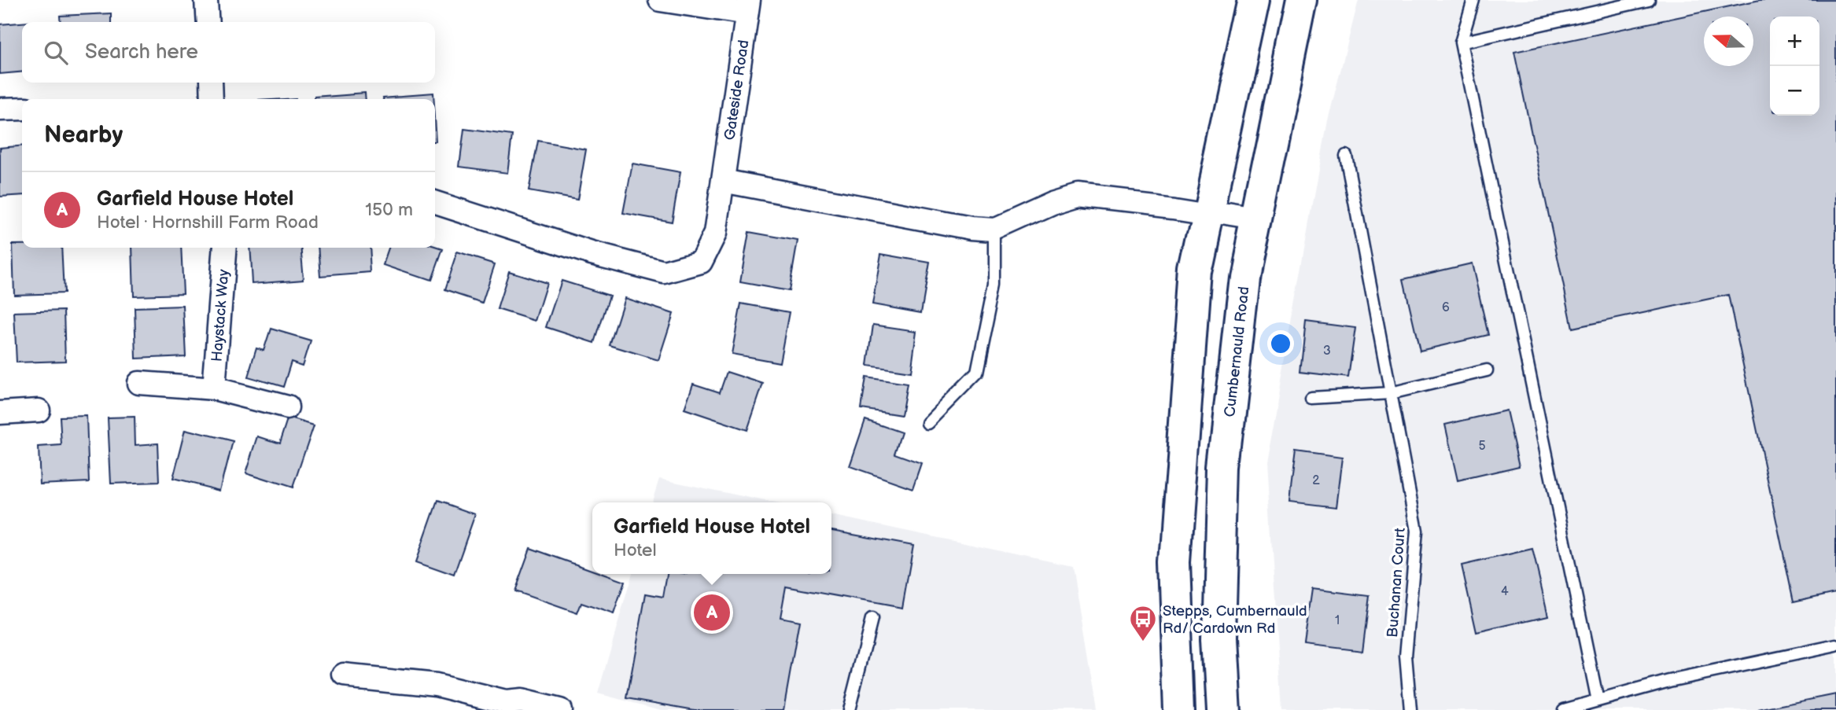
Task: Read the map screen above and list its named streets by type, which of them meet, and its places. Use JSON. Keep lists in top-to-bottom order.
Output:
{
  "streets": {
    "main road": ["Cumbernauld Road"],
    "street": ["Gateside Road", "Haystack Way"],
    "lane": ["Buchanan Court"]
  },
  "places": {
    "bus stop": ["Stepps, Cumbernauld Rd/ Cardown Rd"]
  },
  "house_numbers": [
    "6",
    "3",
    "5",
    "2",
    "4",
    "1"
  ],
  "north": "left",
  "page": {
    "map_buttons": ["+", "−"],
    "search": "Search here",
    "heading": "Nearby",
    "list": [
      {
        "mark": "A",
        "name": "Garfield House Hotel",
        "note": "Hotel · Hornshill Farm Road",
        "value": "150 m"
      }
    ],
    "popup": ["Garfield House Hotel", "Hotel"],
    "pins": "A"
  }
}
